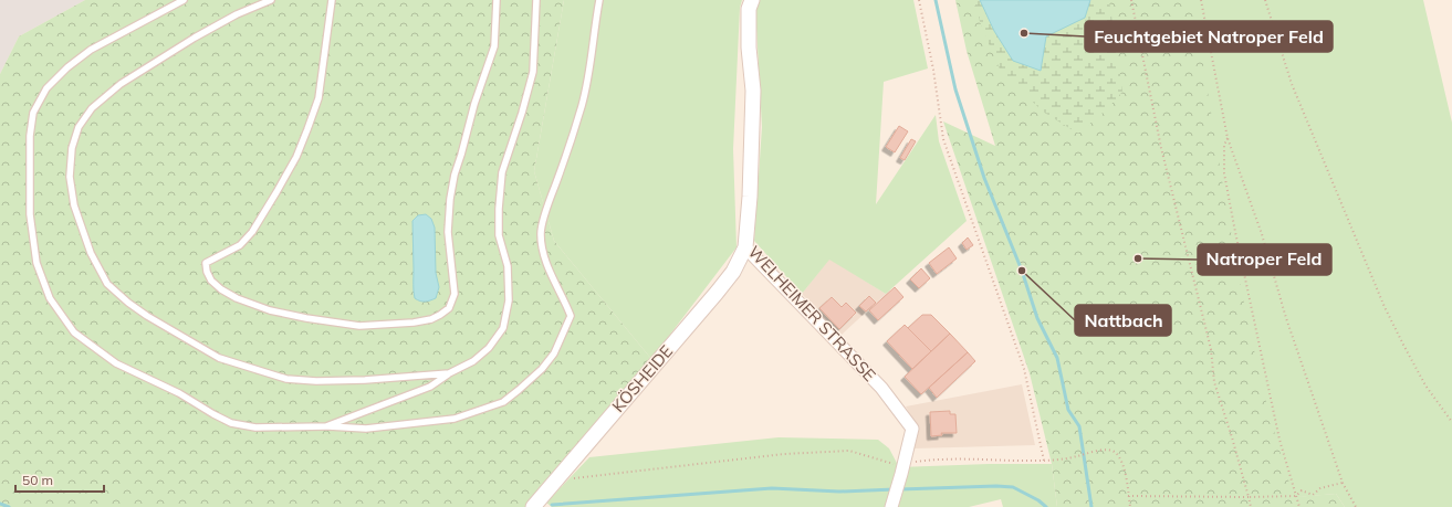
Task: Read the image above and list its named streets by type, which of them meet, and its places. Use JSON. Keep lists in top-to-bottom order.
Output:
{
  "streets": {
    "street": ["WELHEIMER STRASSE", "KÖSHEIDE"]
  },
  "crossings": [
    ["WELHEIMER STRASSE", "KÖSHEIDE"]
  ],
  "places": ["Feuchtgebiet Natroper Feld", "Natroper Feld", "Nattbach"],
  "scale_bar": "50 m"
}
